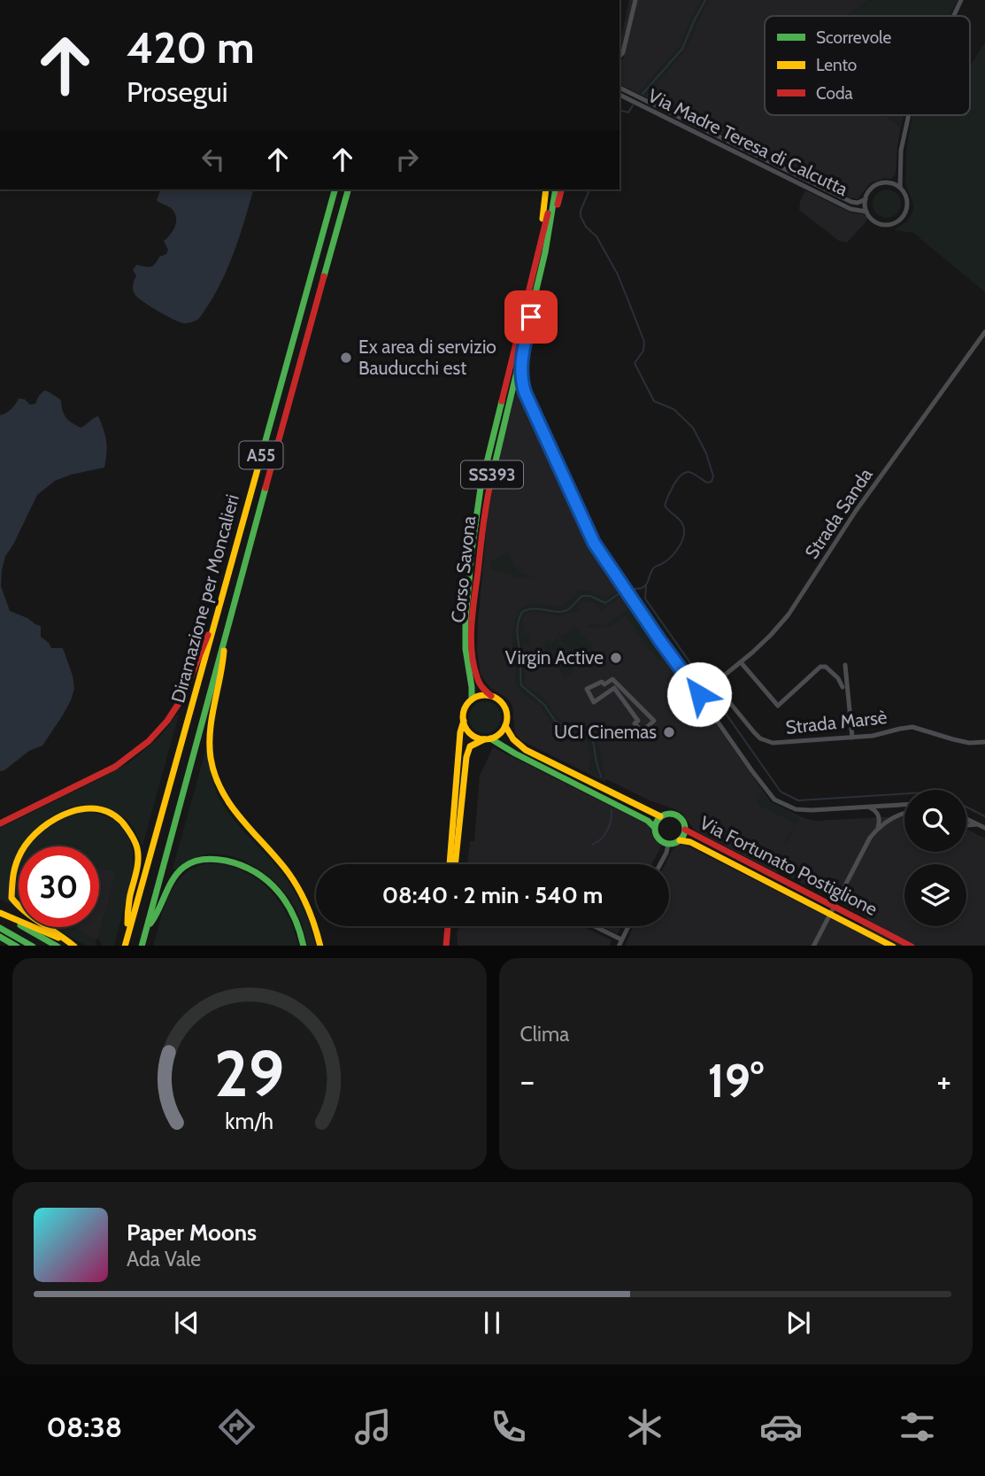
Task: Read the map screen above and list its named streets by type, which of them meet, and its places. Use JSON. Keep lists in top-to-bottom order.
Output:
{
  "streets": {
    "main road": [
      "A55",
      "SS393",
      "Corso Savona",
      "Diramazione per Moncalieri",
      "Via Fortunato Postiglione"
    ],
    "street": ["Via Madre Teresa di Calcutta", "Strada Sanda", "Strada Marsè"]
  },
  "crossings": [
    ["Strada Sanda", "Strada Marsè"]
  ],
  "places": ["Ex area di servizio Bauducchi est", "Virgin Active", "UCI Cinemas"],
  "legend": ["Scorrevole", "Lento", "Coda"],
  "page": {
    "turn": ["420 m", "Prosegui"],
    "limit": "30",
    "trip": "08:40 · 2 min · 540 m",
    "tile": "Clima",
    "heat": ["−", "19°", "+"],
    "song": ["Paper Moons", "Ada Vale"],
    "tabs": "08:38",
    "gauge": ["29", "km/h"]
  }
}
